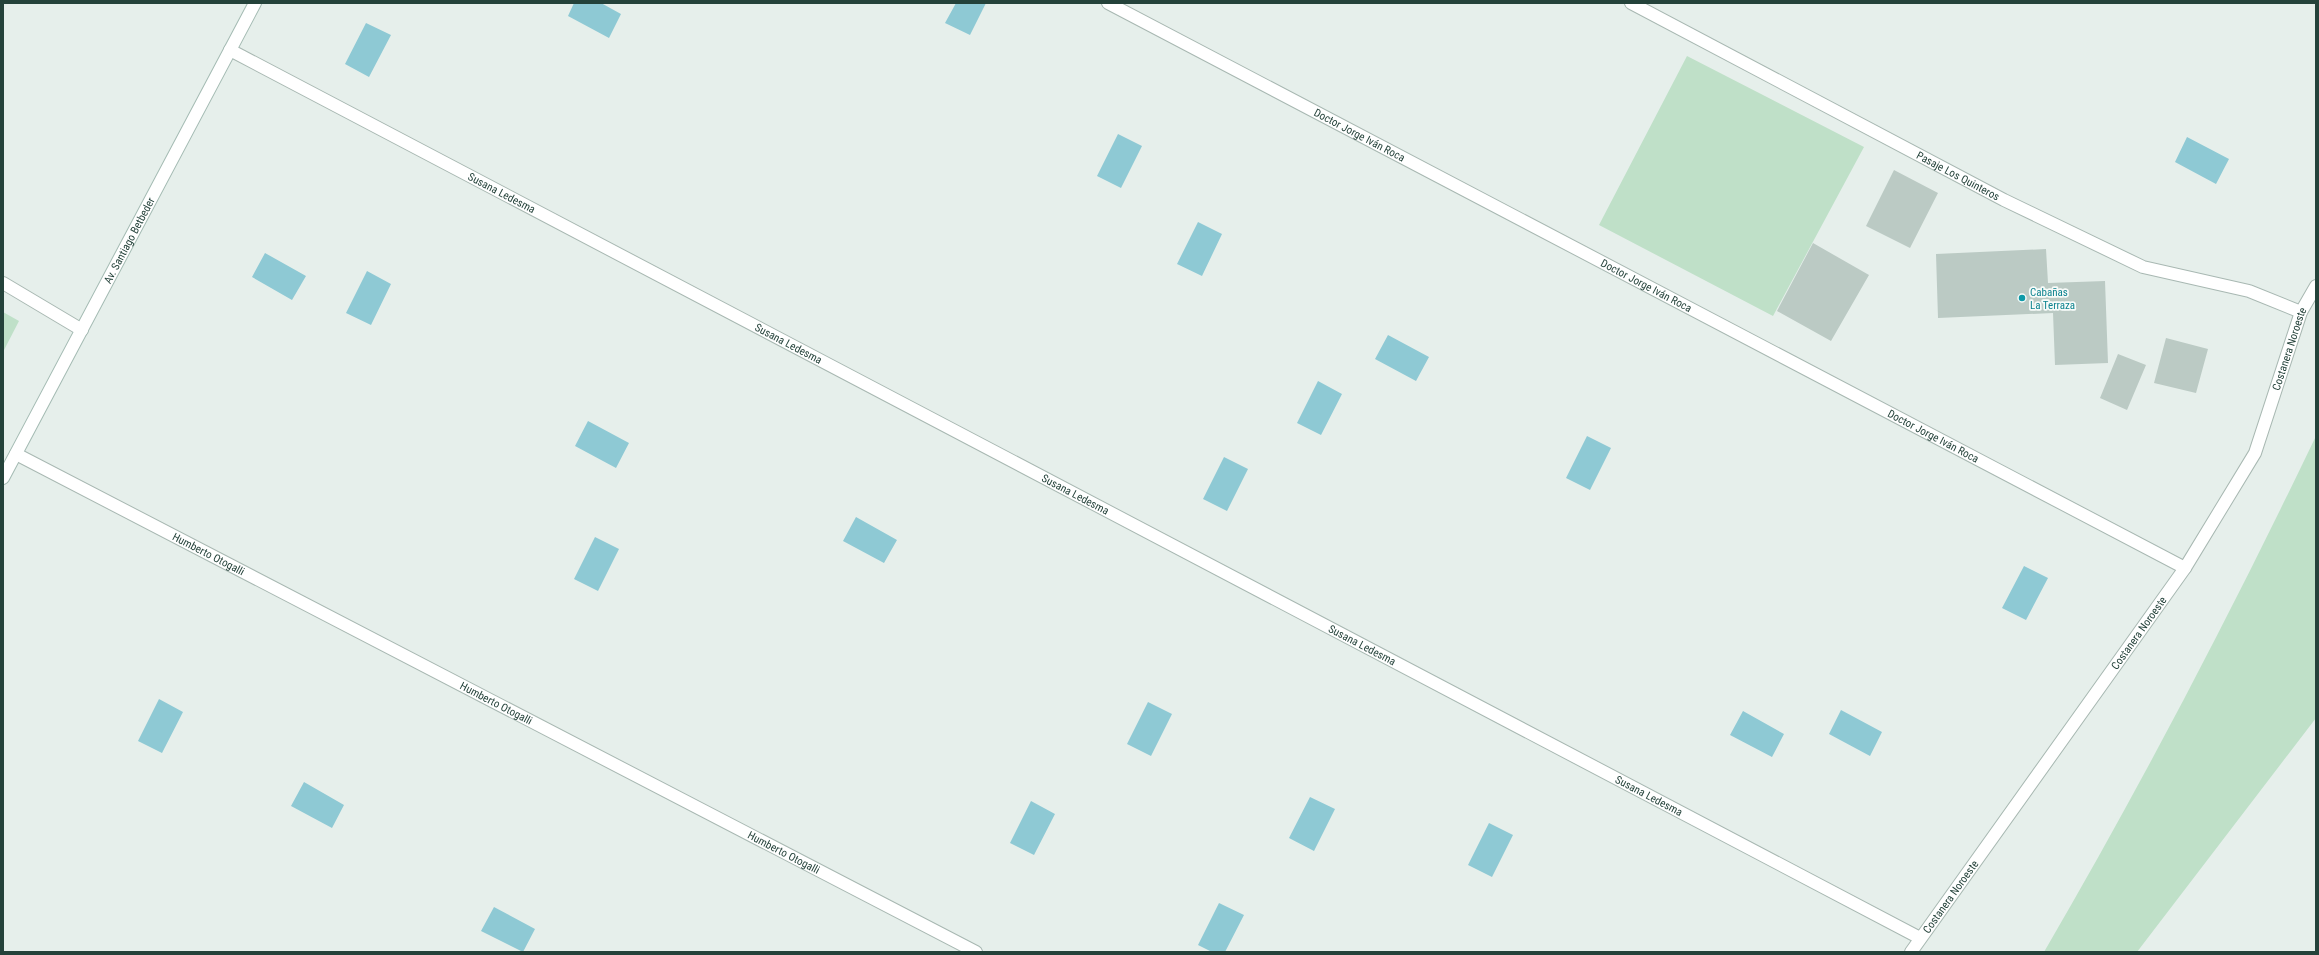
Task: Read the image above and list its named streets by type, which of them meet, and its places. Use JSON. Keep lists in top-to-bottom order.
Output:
{
  "streets": {
    "street": [
      "Doctor Jorge Iván Roca",
      "Pasaje Los Quinteros",
      "Susana Ledesma",
      "Av. Santiago Betbeder",
      "Costanera Noroeste",
      "Humberto Otogalli"
    ]
  },
  "crossings": [
    ["Doctor Jorge Iván Roca", "Costanera Noroeste"],
    ["Pasaje Los Quinteros", "Costanera Noroeste"],
    ["Susana Ledesma", "Av. Santiago Betbeder"],
    ["Susana Ledesma", "Costanera Noroeste"],
    ["Av. Santiago Betbeder", "Humberto Otogalli"]
  ],
  "places": ["Cabañas La Terraza"]
}
